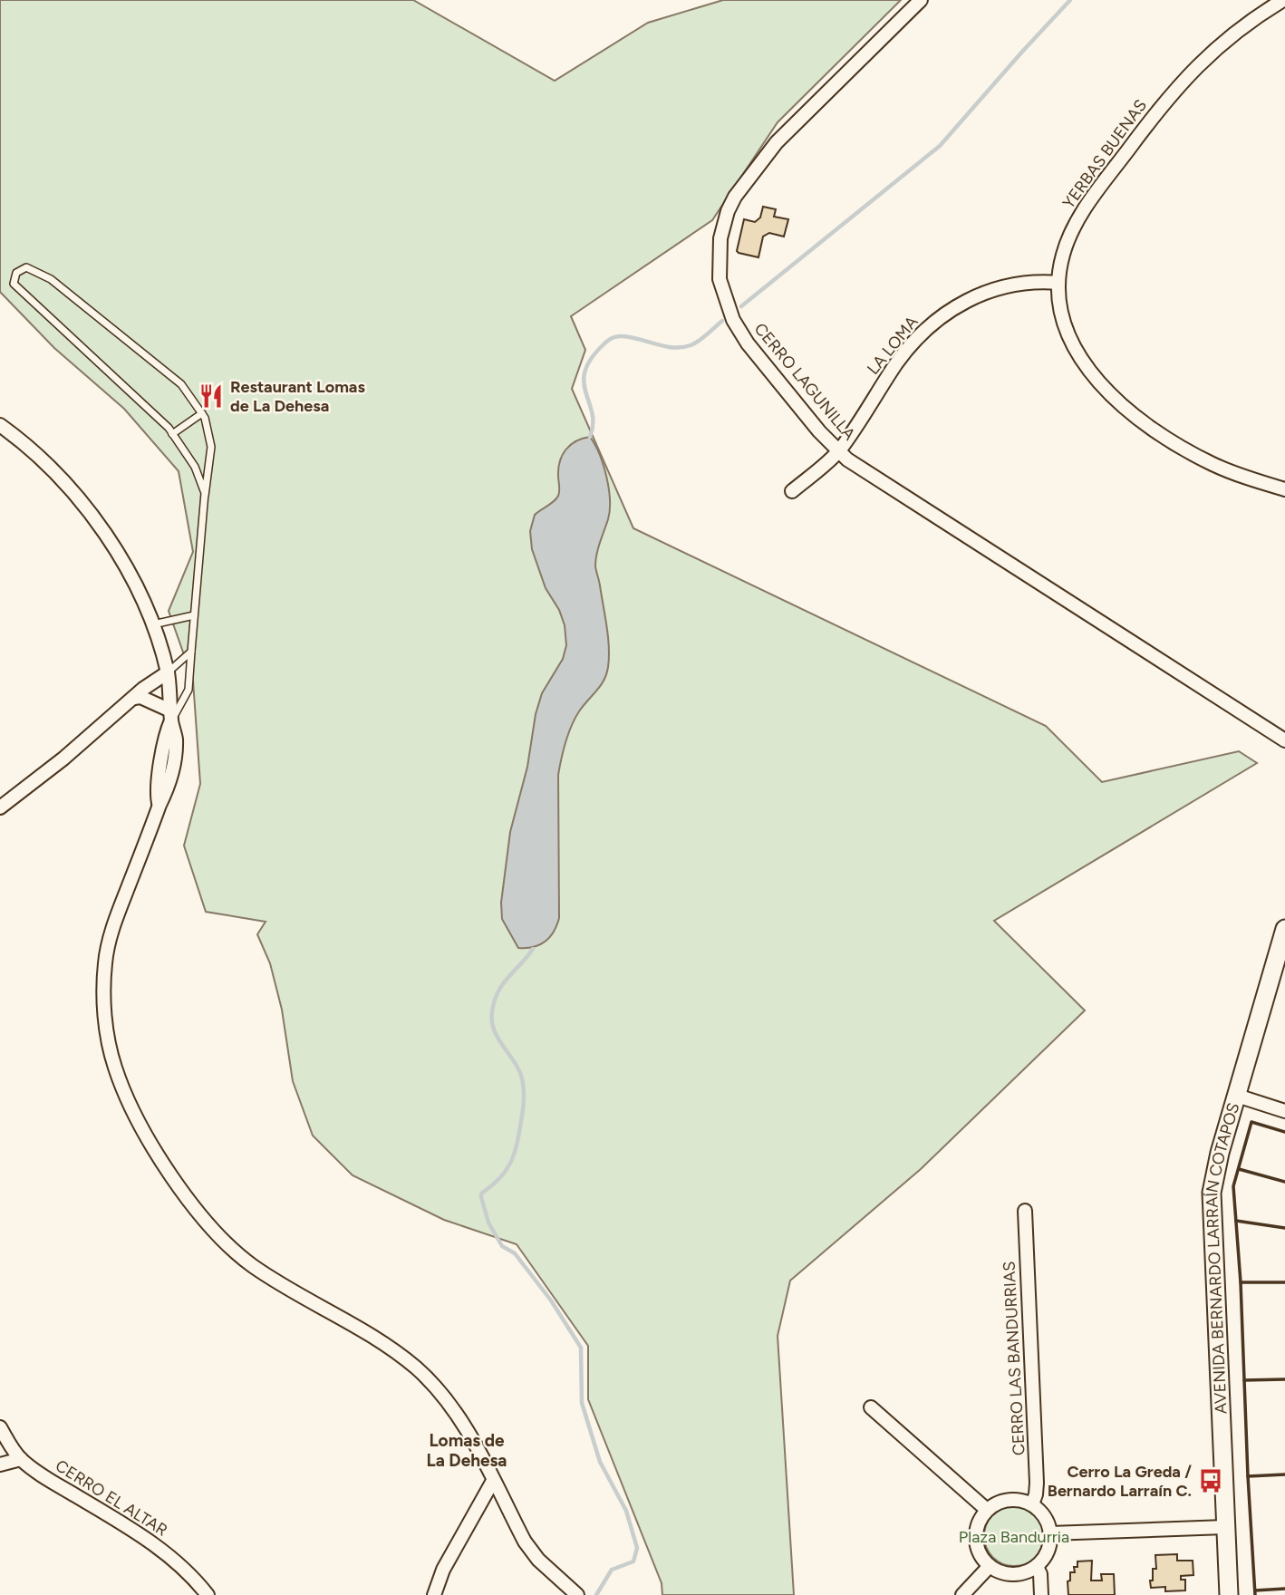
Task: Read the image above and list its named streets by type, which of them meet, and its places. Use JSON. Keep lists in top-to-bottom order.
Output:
{
  "streets": {
    "main road": ["AVENIDA BERNARDO LARRAÍN COTAPOS"],
    "street": [
      "YERBAS BUENAS",
      "LA LOMA",
      "CERRO LAGUNILLA",
      "CERRO LAS BANDURRIAS",
      "CERRO EL ALTAR"
    ]
  },
  "crossings": [
    ["YERBAS BUENAS", "LA LOMA"],
    ["LA LOMA", "CERRO LAGUNILLA"]
  ],
  "districts": ["Lomas de La Dehesa"],
  "parks": ["Plaza Bandurria"],
  "places": {
    "restaurant": ["Restaurant Lomas de La Dehesa"],
    "bus stop": ["Cerro La Greda / Bernardo Larraín C."]
  }
}
